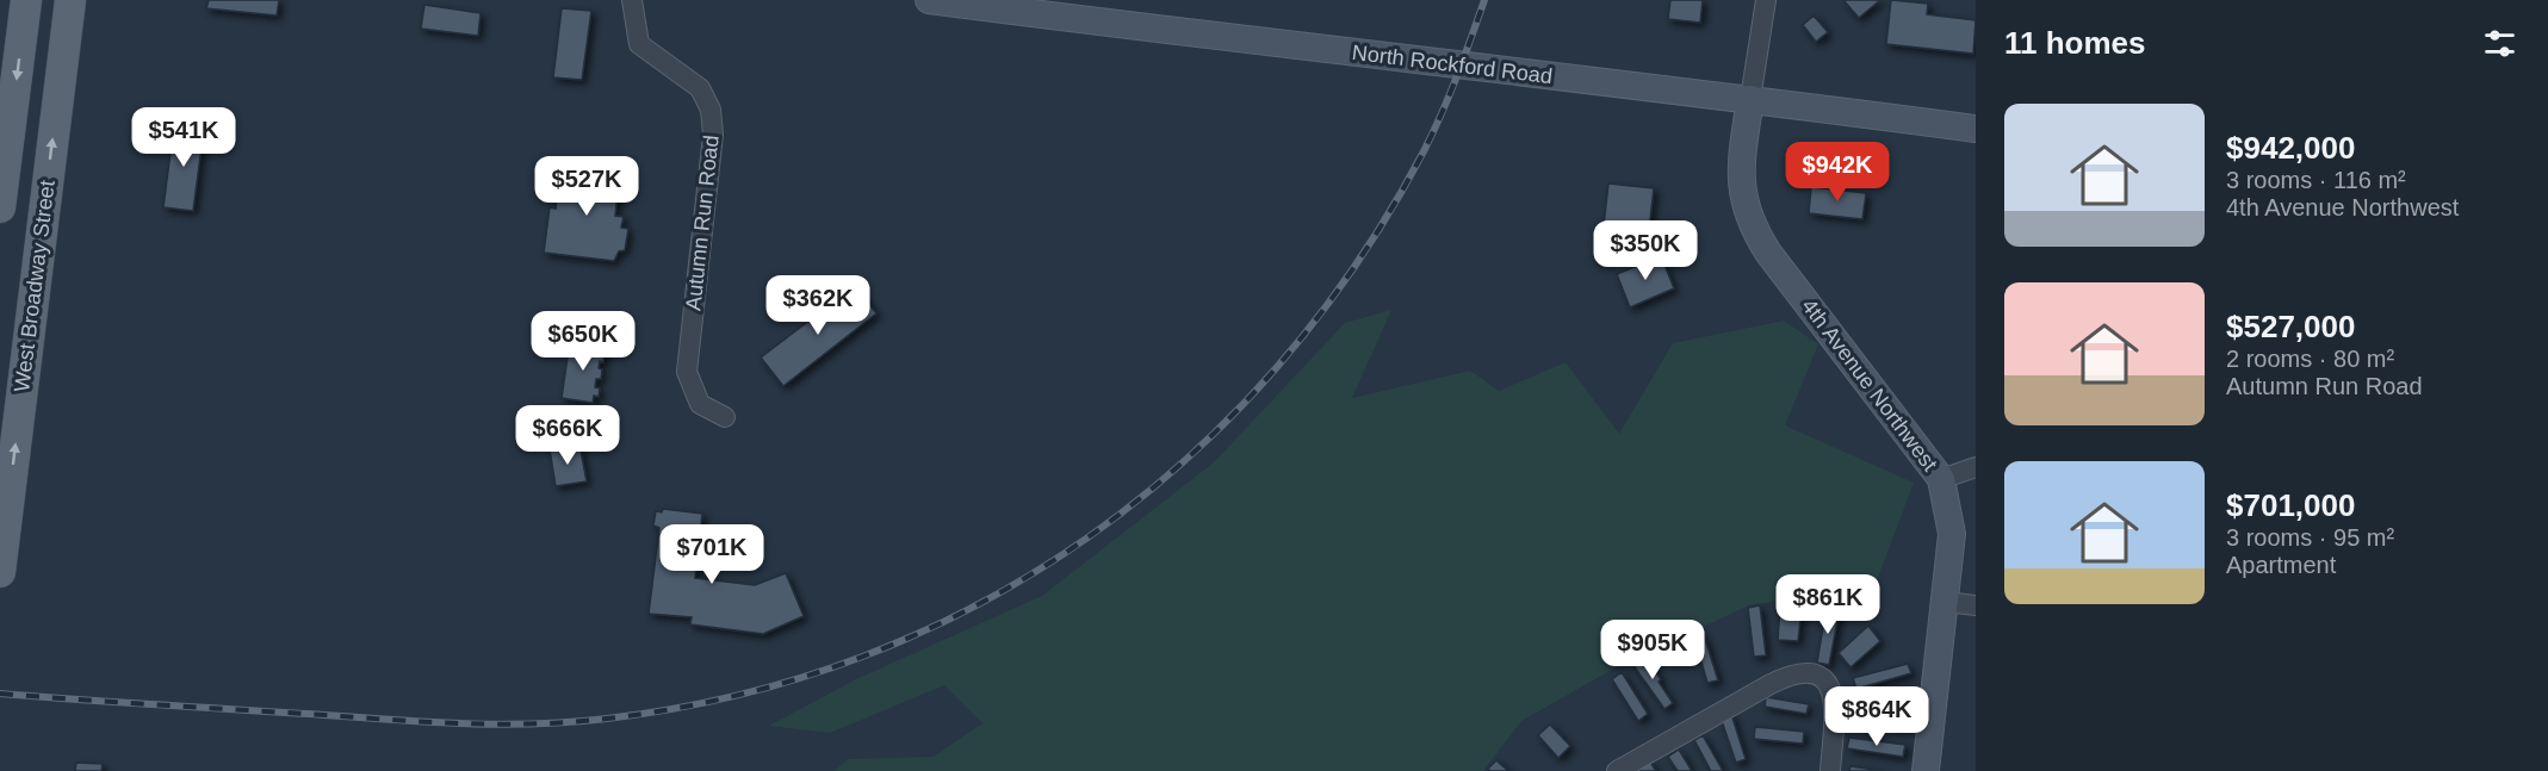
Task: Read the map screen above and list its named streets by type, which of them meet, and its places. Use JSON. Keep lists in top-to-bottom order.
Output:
{
  "streets": {
    "main road": ["West Broadway Street"],
    "street": ["North Rockford Road", "Autumn Run Road", "4th Avenue Northwest"]
  },
  "crossings": [
    ["North Rockford Road", "4th Avenue Northwest"]
  ],
  "page": {
    "heading": "11 homes",
    "list": [
      {
        "name": "$942,000",
        "note": "3 rooms · 116 m² · 4th Avenue Northwest"
      },
      {
        "name": "$527,000",
        "note": "2 rooms · 80 m² · Autumn Run Road"
      },
      {
        "name": "$701,000",
        "note": "3 rooms · 95 m² · Apartment"
      }
    ],
    "price": [
      "$541K",
      "$942K",
      "$527K",
      "$350K",
      "$362K",
      "$650K",
      "$666K",
      "$701K",
      "$861K",
      "$905K",
      "$864K"
    ]
  }
}
